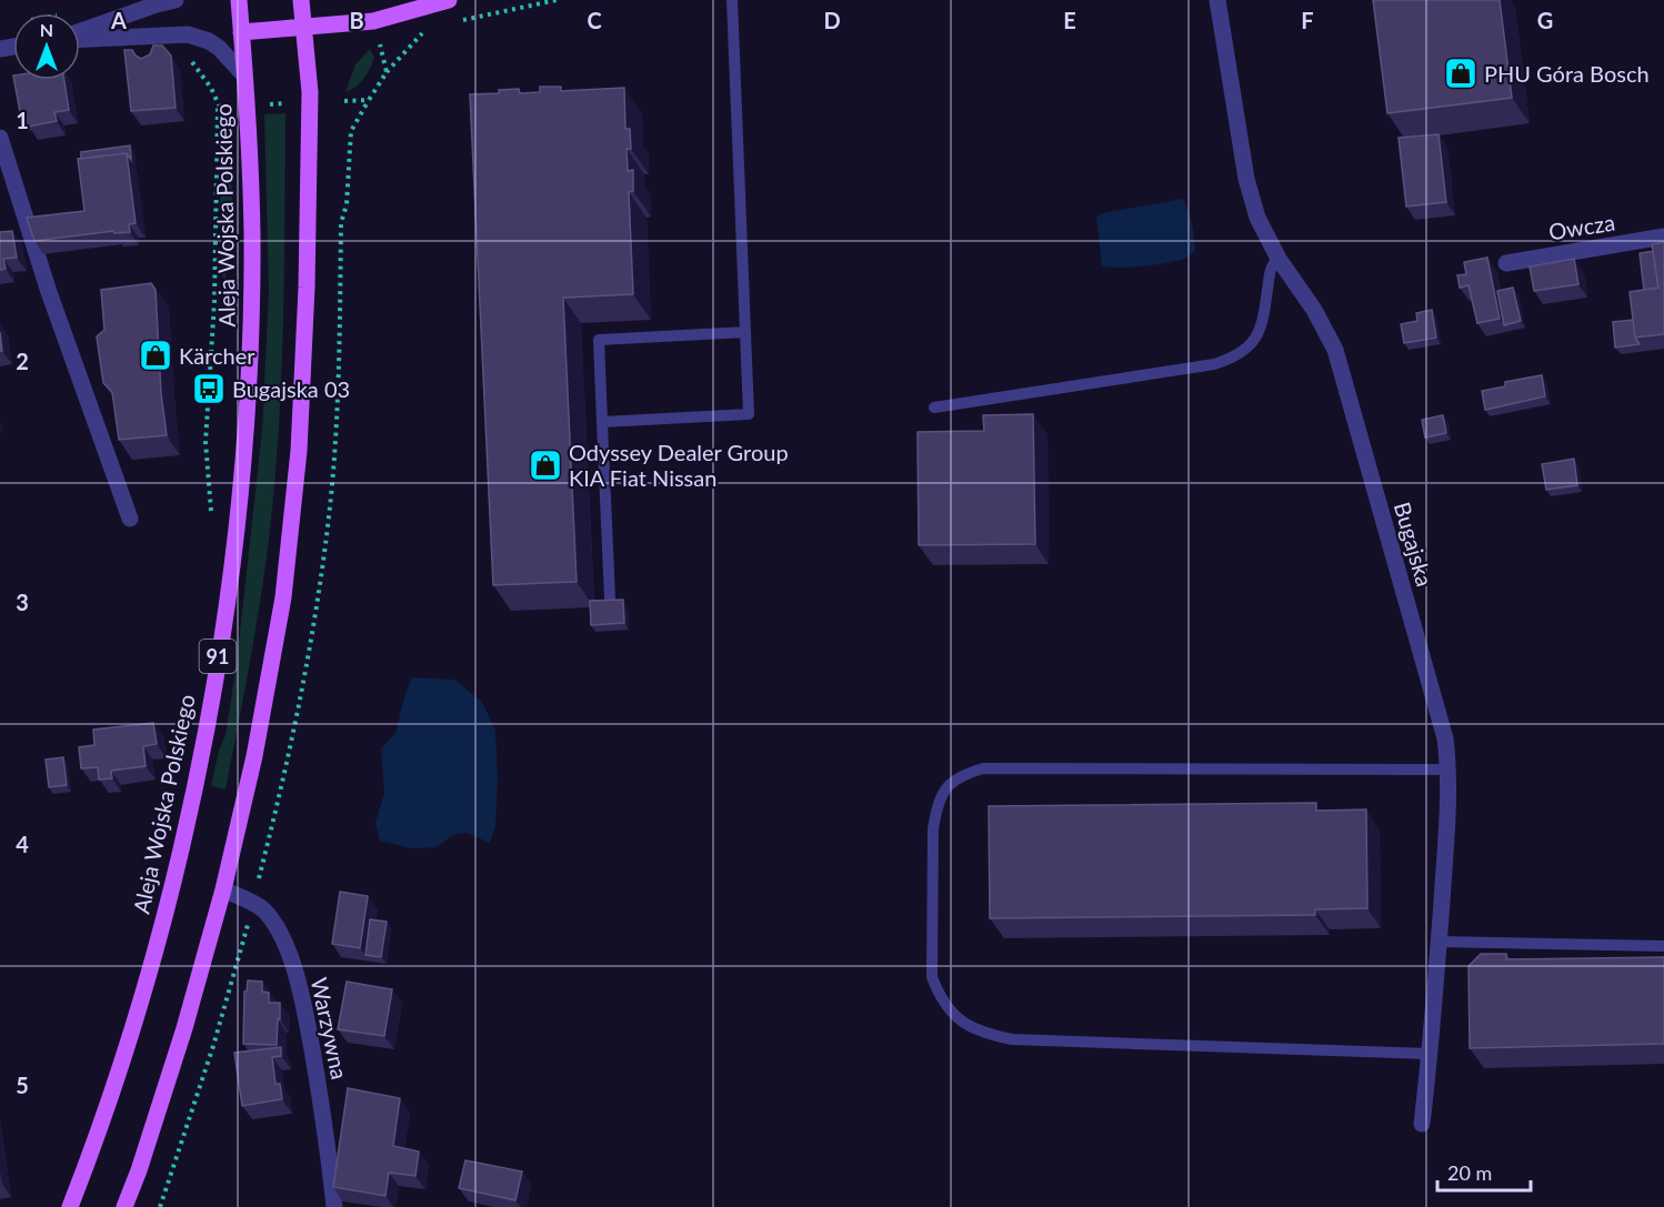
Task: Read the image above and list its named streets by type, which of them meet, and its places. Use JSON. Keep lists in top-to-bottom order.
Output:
{
  "streets": {
    "main road": ["Aleja Wojska Polskiego", "91"],
    "street": ["Owcza", "Bugajska", "Warzywna"]
  },
  "places": {
    "shop": ["PHU Góra Bosch", "Kärcher", "Odyssey Dealer Group KIA Fiat Nissan"],
    "bus stop": ["Bugajska 03"]
  },
  "scale_bar": "20 m",
  "north": "top",
  "grid": {
    "columns": [
      "A",
      "B",
      "C",
      "D",
      "E",
      "F",
      "G"
    ],
    "rows": [
      "1",
      "2",
      "3",
      "4",
      "5"
    ]
  }
}
